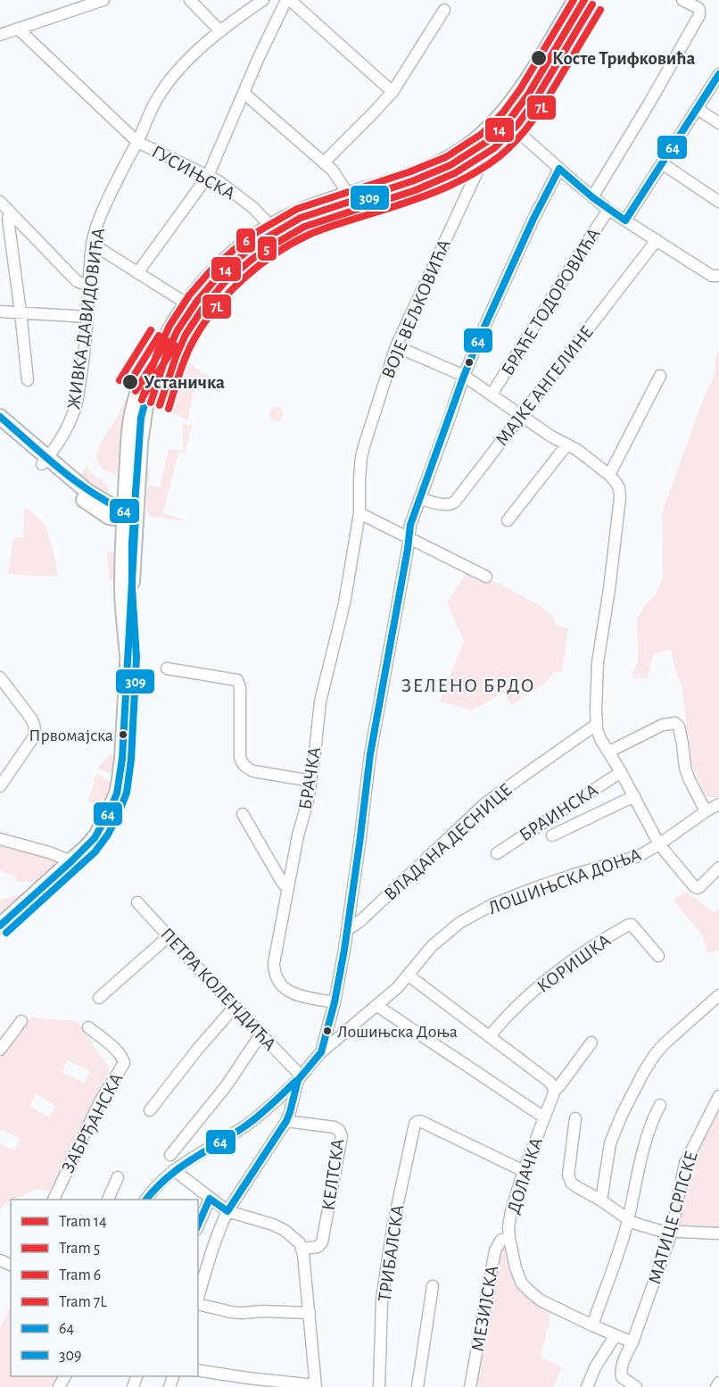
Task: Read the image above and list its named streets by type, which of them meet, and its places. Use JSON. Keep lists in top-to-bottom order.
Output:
{
  "streets": {
    "street": [
      "ГУСИЊСКА",
      "БРАЋЕ ТОДОРОВИЋА",
      "ВОЈЕ ВЕЉКОВИЋА",
      "ЖИВКА ДАВИДОВИЋА",
      "МАЈКЕ АНГЕЛИНЕ",
      "БРАЧКА",
      "БРАИНСКА",
      "ВЛАДАНА ДЕСНИЦЕ",
      "ЛОШИЊСКА ДОЊА",
      "КОРИШКА",
      "ПЕТРА КОЛЕНДИЋА",
      "ЗАБРЂАНСКА",
      "КЕЛТСКА",
      "ДОЛАЧКА",
      "МАТИЦЕ СРПСКЕ",
      "ТРИБАЛСКА",
      "МЕЗИЈСКА"
    ]
  },
  "crossings": [
    ["ГУСИЊСКА", "ЖИВКА ДАВИДОВИЋА"],
    ["ВОЈЕ ВЕЉКОВИЋА", "БРАЧКА"],
    ["ДОЛАЧКА", "МАТИЦЕ СРПСКЕ"],
    ["ДОЛАЧКА", "ТРИБАЛСКА"],
    ["ДОЛАЧКА", "МЕЗИЈСКА"]
  ],
  "districts": ["ЗЕЛЕНО БРДО"],
  "places": [
    "Косте Трифковића",
    "Устаничка",
    "Првомајска",
    "Лошињска Доња"
  ],
  "lines": [
    "tram line 14",
    "tram line 6",
    "tram line 5",
    "transit line 309",
    "tram line 7L",
    "transit line 64"
  ],
  "legend": [
    "Tram 14",
    "Tram 5",
    "Tram 6",
    "Tram 7L",
    "64",
    "309"
  ]
}
